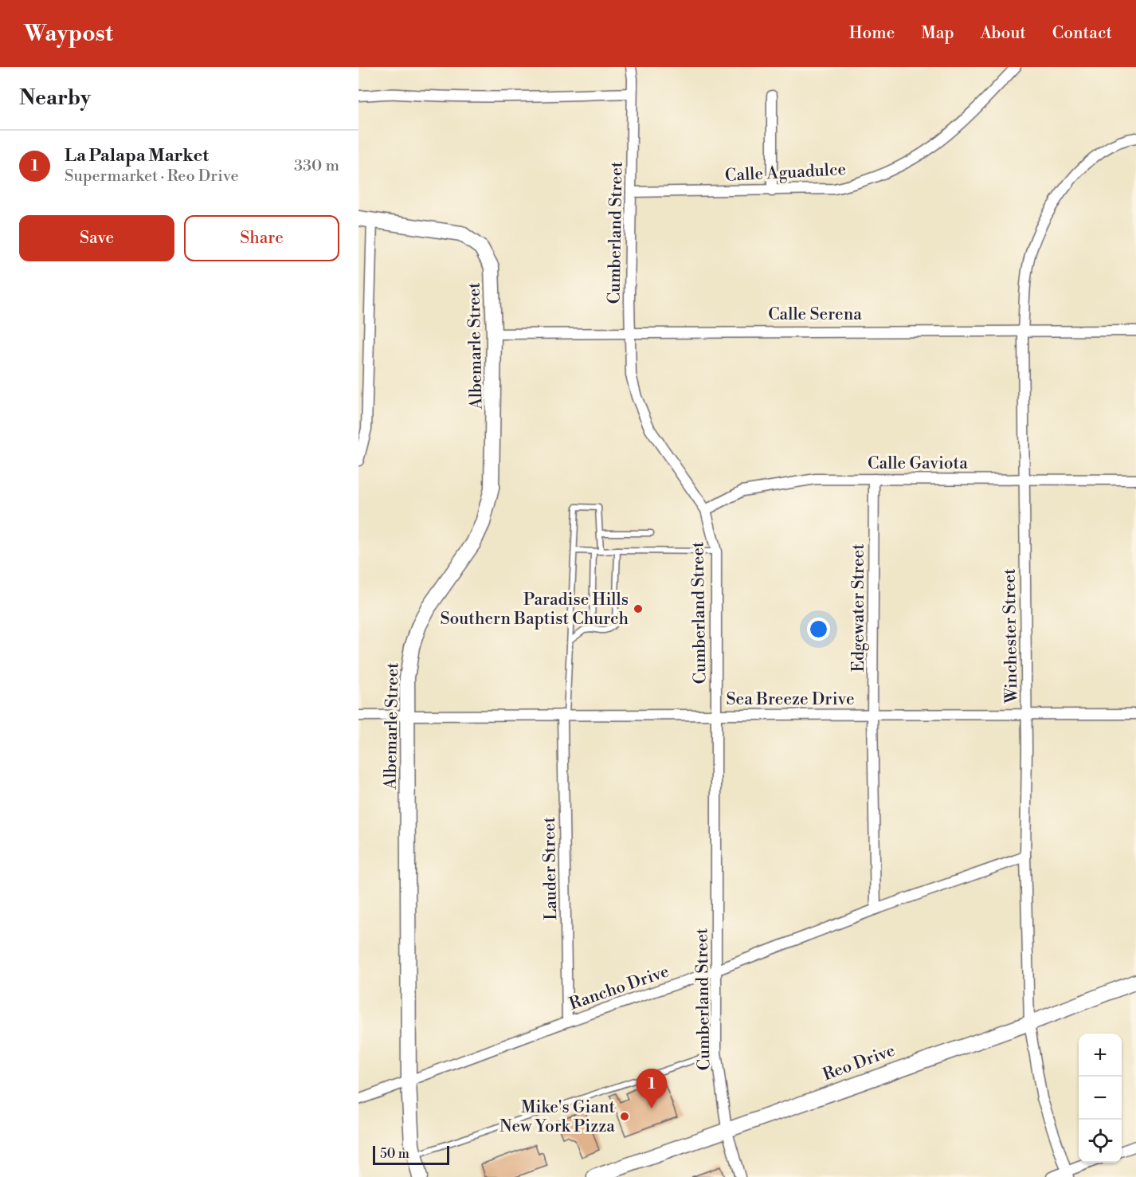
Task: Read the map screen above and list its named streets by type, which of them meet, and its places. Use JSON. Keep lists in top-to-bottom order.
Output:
{
  "streets": {
    "street": [
      "Calle Aguadulce",
      "Cumberland Street",
      "Calle Serena",
      "Albemarle Street",
      "Calle Gaviota",
      "Edgewater Street",
      "Winchester Street",
      "Sea Breeze Drive",
      "Lauder Street",
      "Rancho Drive",
      "Reo Drive"
    ]
  },
  "crossings": [
    ["Calle Aguadulce", "Cumberland Street"],
    ["Cumberland Street", "Calle Serena"],
    ["Cumberland Street", "Calle Gaviota"],
    ["Cumberland Street", "Sea Breeze Drive"],
    ["Cumberland Street", "Rancho Drive"],
    ["Cumberland Street", "Reo Drive"],
    ["Calle Serena", "Albemarle Street"],
    ["Calle Serena", "Winchester Street"],
    ["Albemarle Street", "Sea Breeze Drive"],
    ["Albemarle Street", "Rancho Drive"],
    ["Calle Gaviota", "Edgewater Street"],
    ["Calle Gaviota", "Winchester Street"],
    ["Edgewater Street", "Sea Breeze Drive"],
    ["Edgewater Street", "Rancho Drive"],
    ["Winchester Street", "Sea Breeze Drive"],
    ["Winchester Street", "Rancho Drive"],
    ["Winchester Street", "Reo Drive"],
    ["Sea Breeze Drive", "Lauder Street"],
    ["Lauder Street", "Rancho Drive"]
  ],
  "places": ["Paradise Hills Southern Baptist Church", "Mike's Giant New York Pizza"],
  "scale_bar": "50 m",
  "page": {
    "header": "Waypost",
    "nav": [
      "Home",
      "Map",
      "About",
      "Contact"
    ],
    "heading": "Nearby",
    "list": [
      {
        "mark": "1",
        "name": "La Palapa Market",
        "note": "Supermarket · Reo Drive",
        "value": "330 m"
      }
    ],
    "buttons": ["Save", "Share"],
    "map_buttons": ["+", "−"],
    "pins": "1",
    "scale": "50 m"
  }
}
